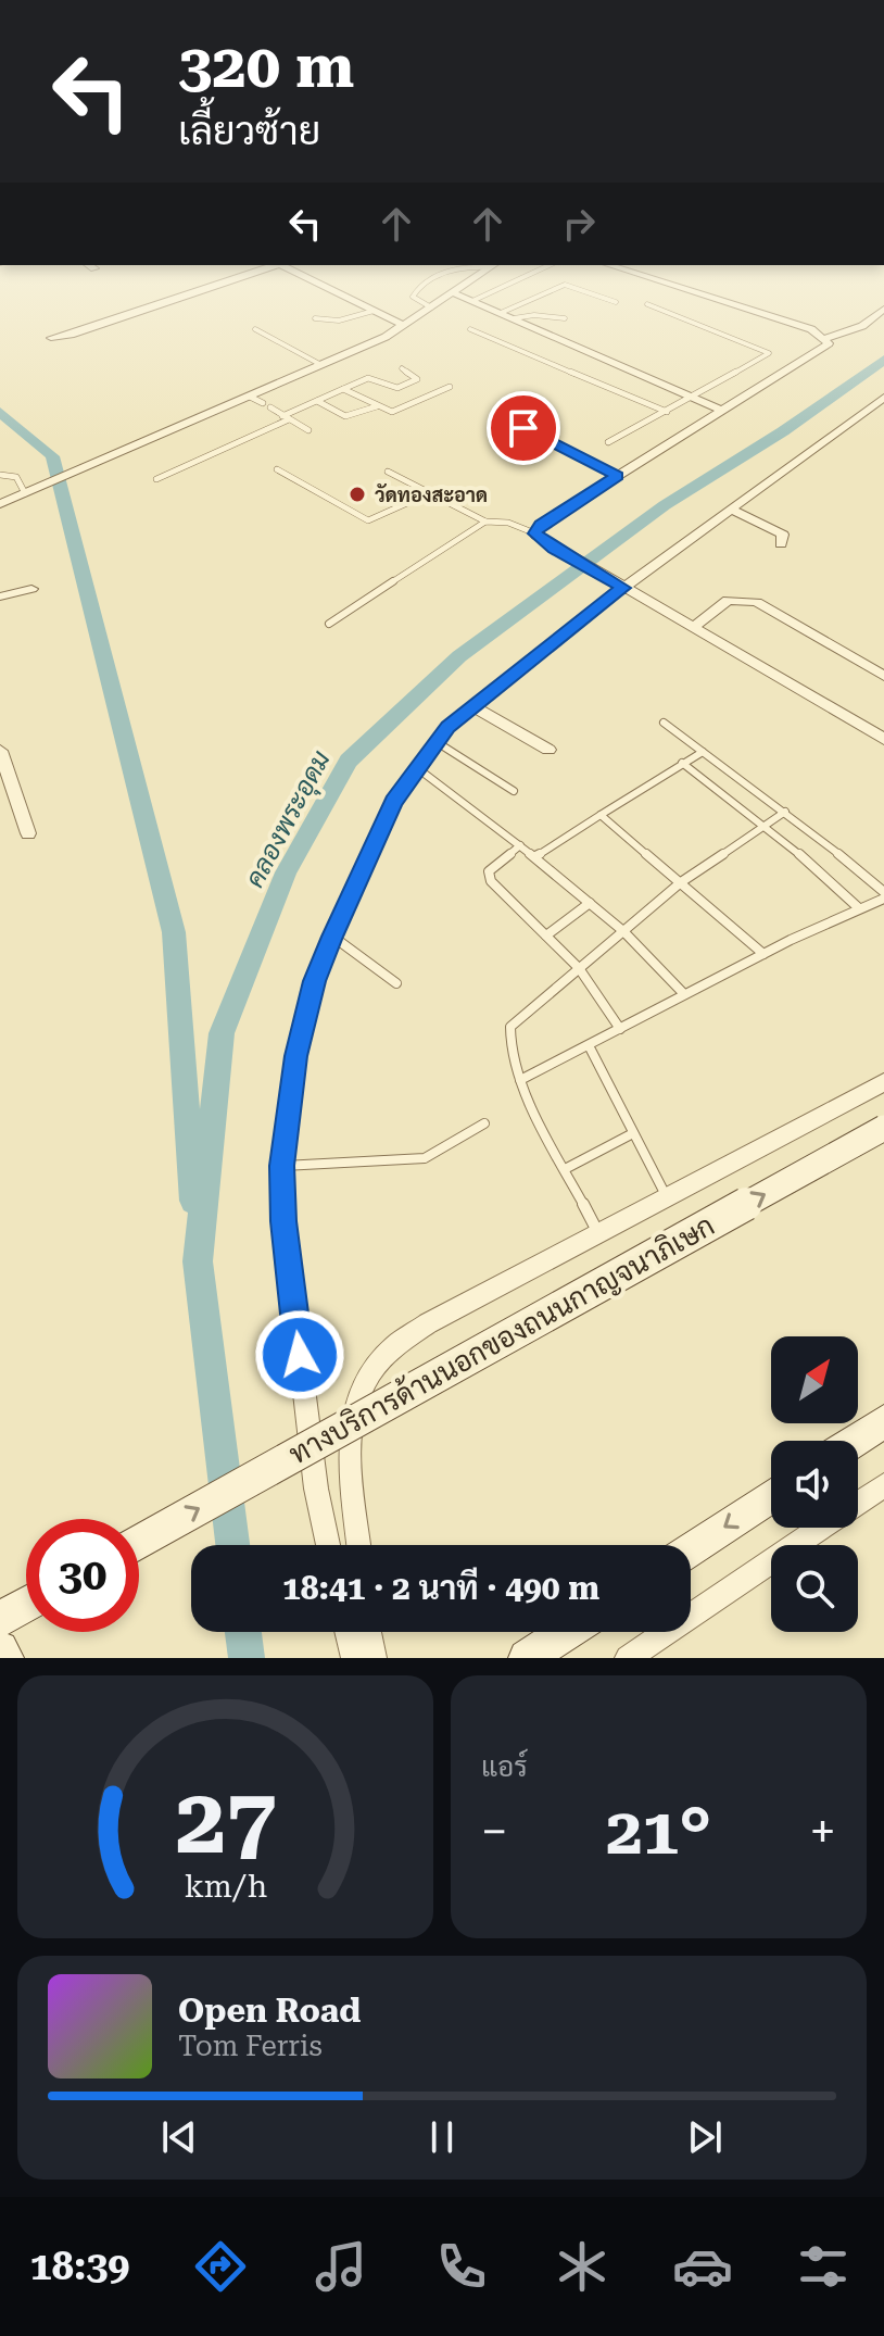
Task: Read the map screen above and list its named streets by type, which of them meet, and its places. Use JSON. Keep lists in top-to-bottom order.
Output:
{
  "streets": {
    "main road": ["ทางบริการด้านนอกของถนนกาญจนาภิเษก"]
  },
  "one_way": ["ทางบริการด้านนอกของถนนกาญจนาภิเษก"],
  "water": ["คลองพระอุดม"],
  "places": ["วัดทองสะอาด"],
  "north": "top right",
  "page": {
    "turn": ["320 m", "เลี้ยวซ้าย"],
    "limit": "30",
    "trip": "18:41 · 2 นาที · 490 m",
    "tile": "แอร์",
    "heat": ["−", "21°", "+"],
    "song": ["Open Road", "Tom Ferris"],
    "tabs": "18:39",
    "gauge": ["27", "km/h"]
  }
}
